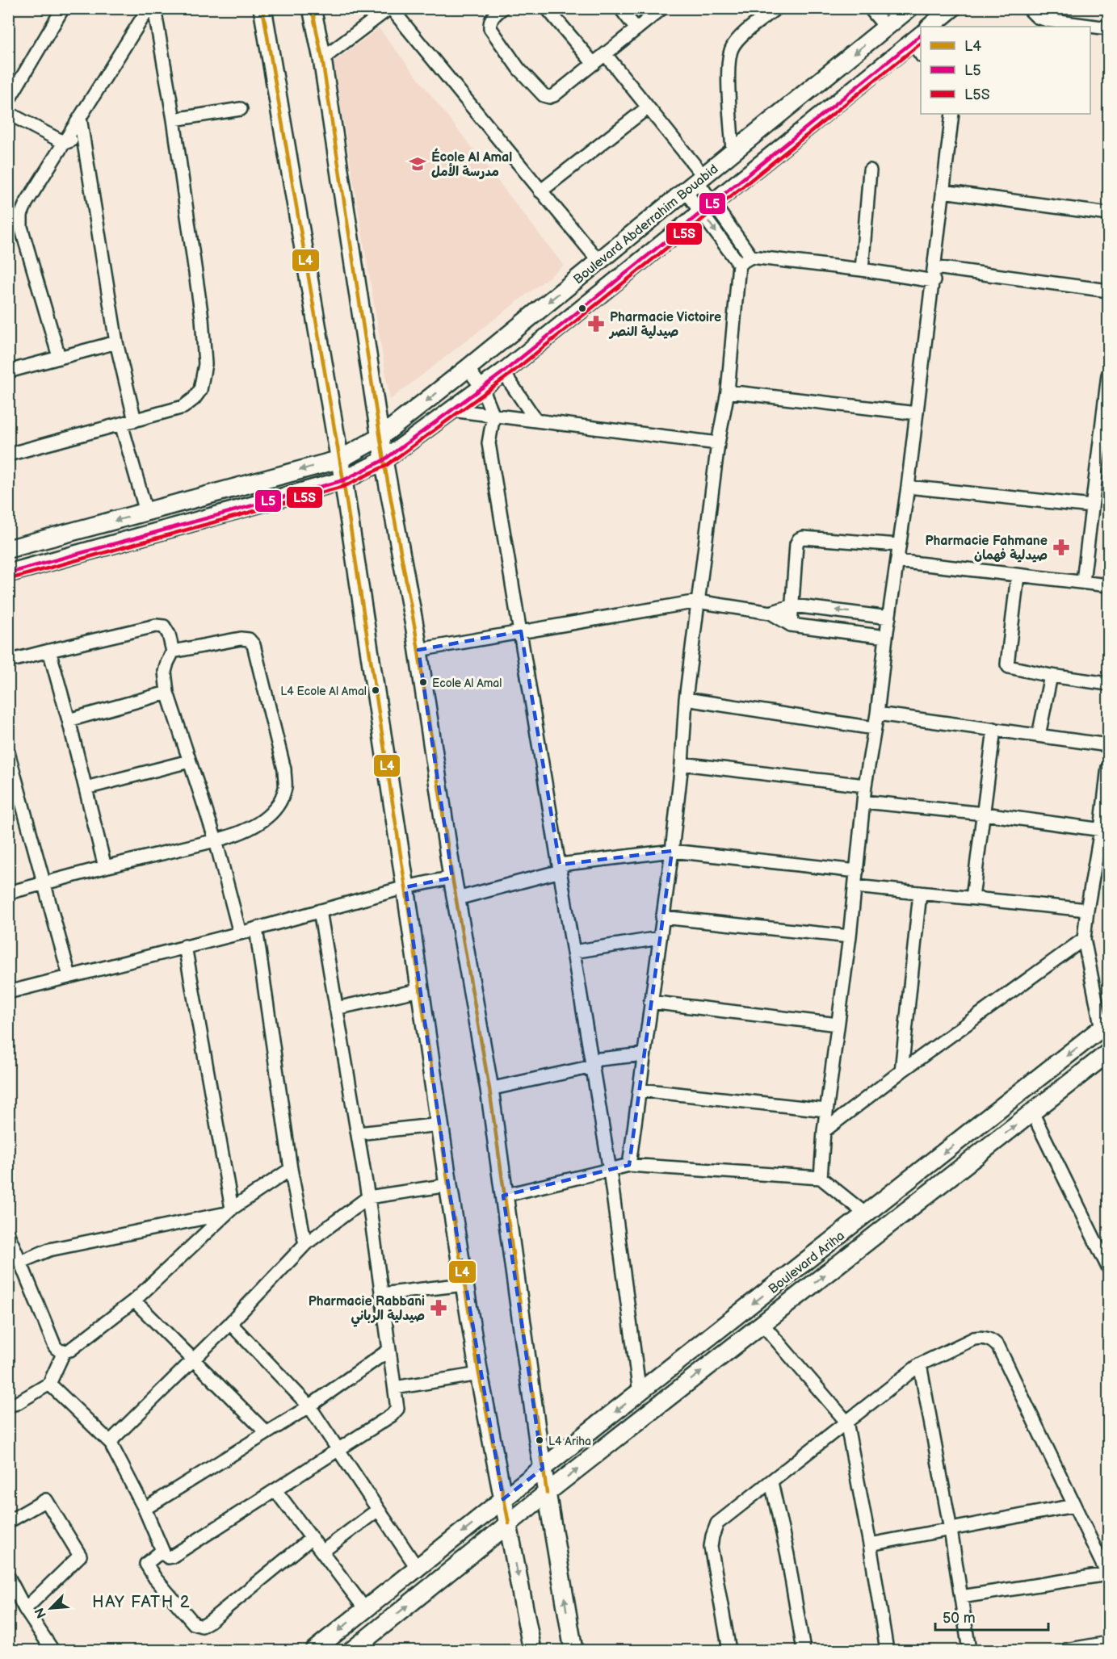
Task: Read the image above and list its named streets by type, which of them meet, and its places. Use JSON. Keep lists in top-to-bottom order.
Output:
{
  "streets": {
    "main road": ["Boulevard Abderrahim Bouabid", "Boulevard Ariha"]
  },
  "districts": ["HAY FATH 2"],
  "places": {
    "school or university": ["École Al Amal مدرسة الأمل"],
    "pharmacy": ["Pharmacie Victoire صيدلية النصر", "Pharmacie Fahmane صيدلية فهمان", "Pharmacie Rabbani صيدلية الرباني"],
    "other": ["Ecole Al Amal", "L4 Ecole Al Amal", "L4 Ariha"]
  },
  "lines": ["transit line L4", "transit line L5", "transit line L5S"],
  "legend": ["L4", "L5", "L5S"],
  "scale_bar": "50 m",
  "north": "bottom left"
}
